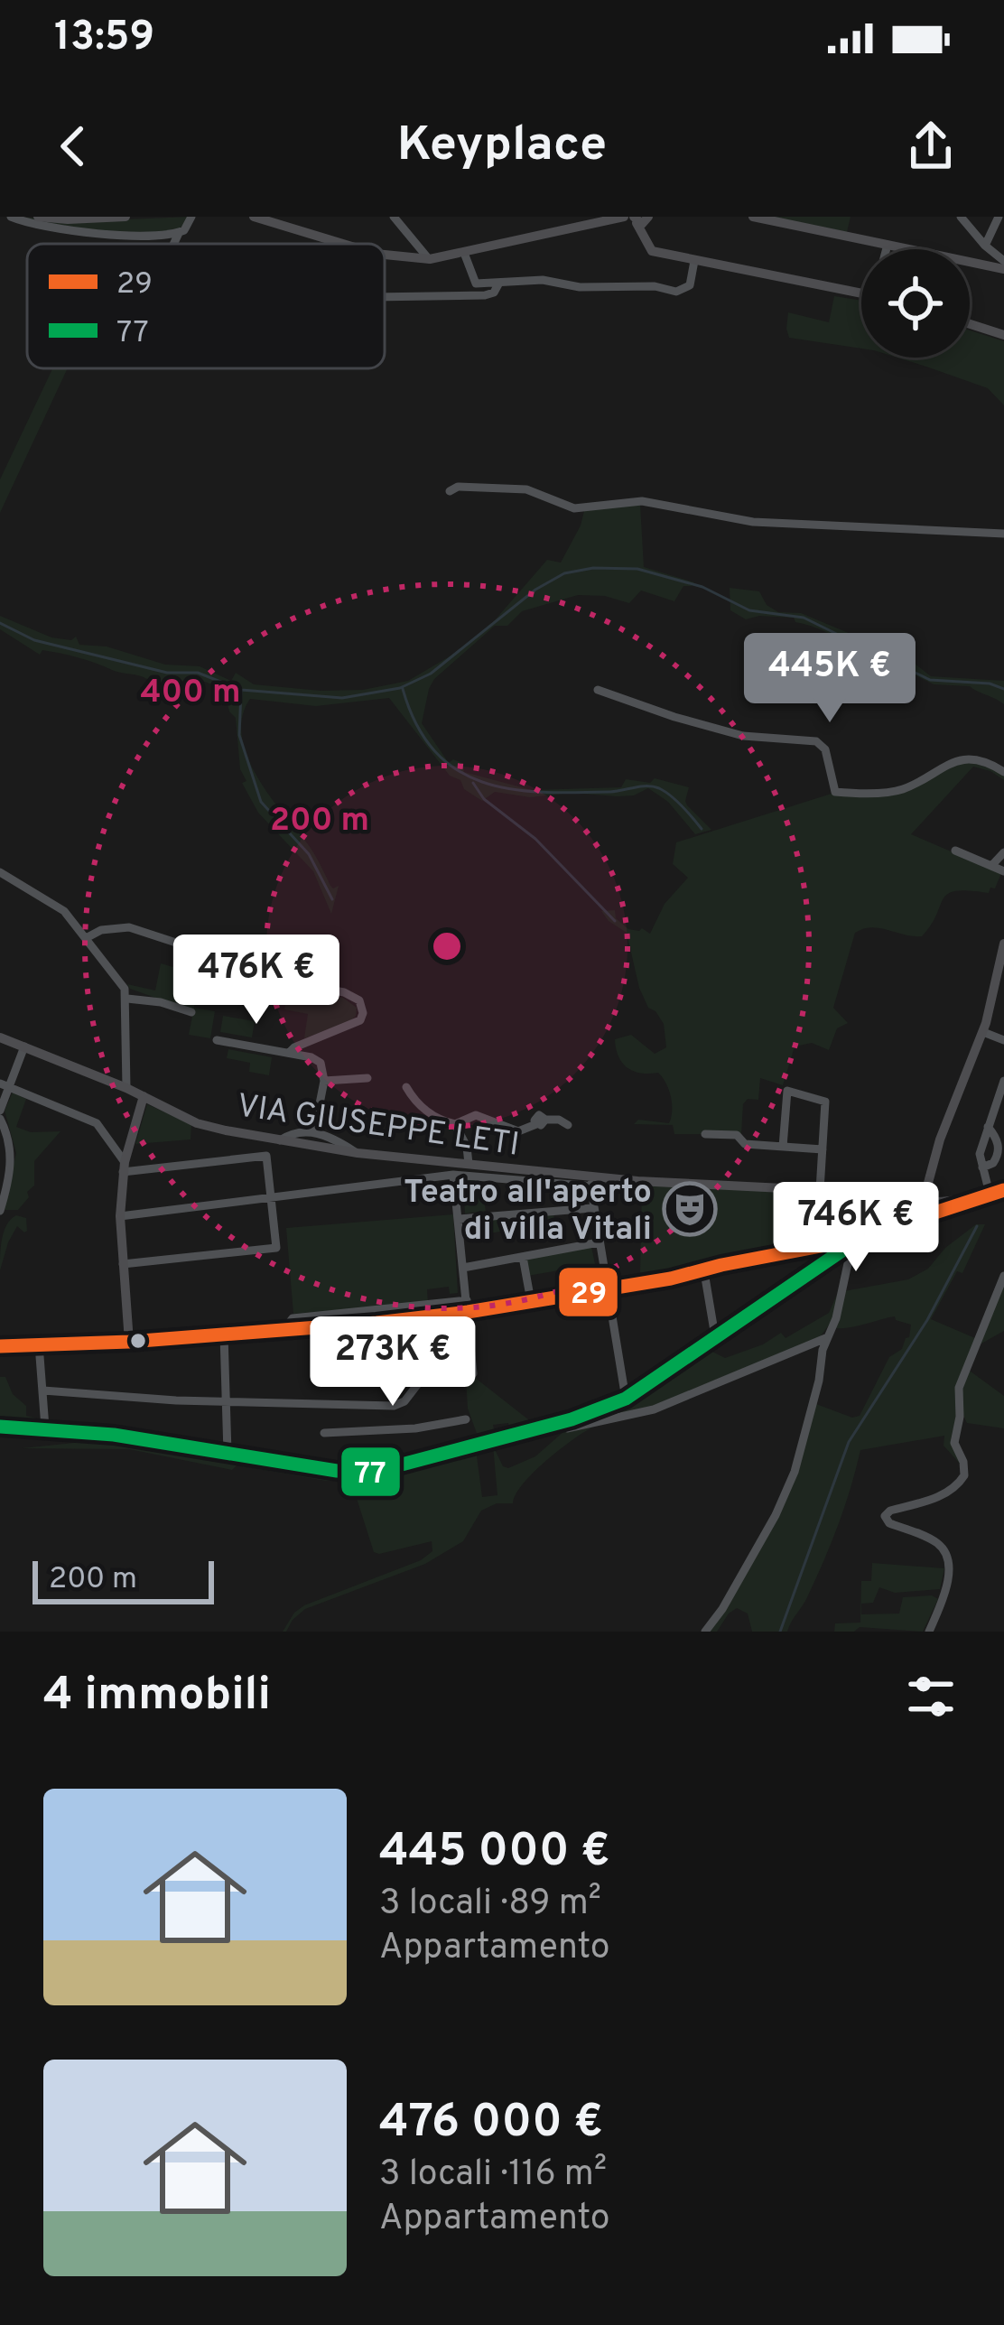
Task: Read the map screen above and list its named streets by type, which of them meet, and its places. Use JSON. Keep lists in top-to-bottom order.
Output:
{
  "streets": {
    "main road": ["VIA GIUSEPPE LETI"]
  },
  "places": {
    "theatre": ["Teatro all'aperto di villa Vitali"]
  },
  "lines": ["transit line 29", "transit line 77"],
  "legend": ["29", "77"],
  "scale_bar": "200 m",
  "page": {
    "status": "13:59",
    "header": "Keyplace",
    "price": [
      "445K €",
      "476K €",
      "746K €",
      "273K €"
    ],
    "scale": "200 m",
    "heading": "4 immobili",
    "list": [
      {
        "name": "445 000 €",
        "note": "3 locali · 89 m² · Appartamento"
      },
      {
        "name": "476 000 €",
        "note": "3 locali · 116 m² · Appartamento"
      }
    ]
  },
  "rings": ["400 m", "200 m"]
}
